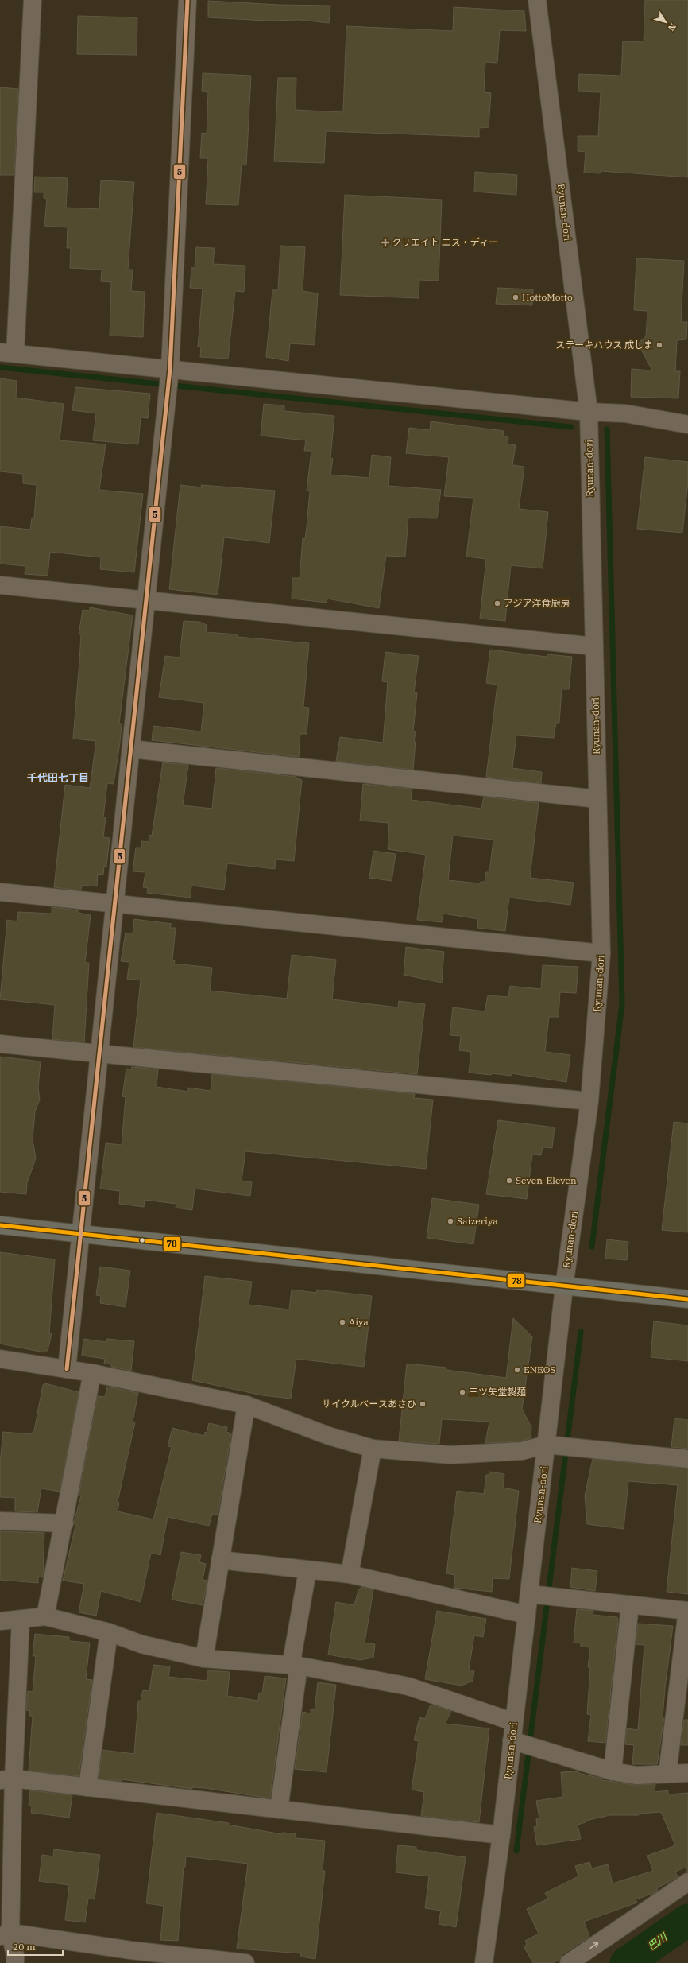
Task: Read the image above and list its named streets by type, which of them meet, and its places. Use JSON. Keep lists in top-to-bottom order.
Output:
{
  "streets": {
    "street": ["Ryunan-dori"]
  },
  "districts": ["千代田七丁目"],
  "water": ["巴川"],
  "places": {
    "health": ["クリエイト エス・ディー"],
    "other": [
      "HottoMotto",
      "ステーキハウス 成しま",
      "アジア洋食厨房",
      "Seven-Eleven",
      "Saizeriya",
      "Aiya",
      "ENEOS",
      "三ツ矢堂製麺",
      "サイクルベースあさひ"
    ]
  },
  "lines": ["transit line 5", "transit line 78"],
  "scale_bar": "20 m",
  "north": "bottom right"
}
